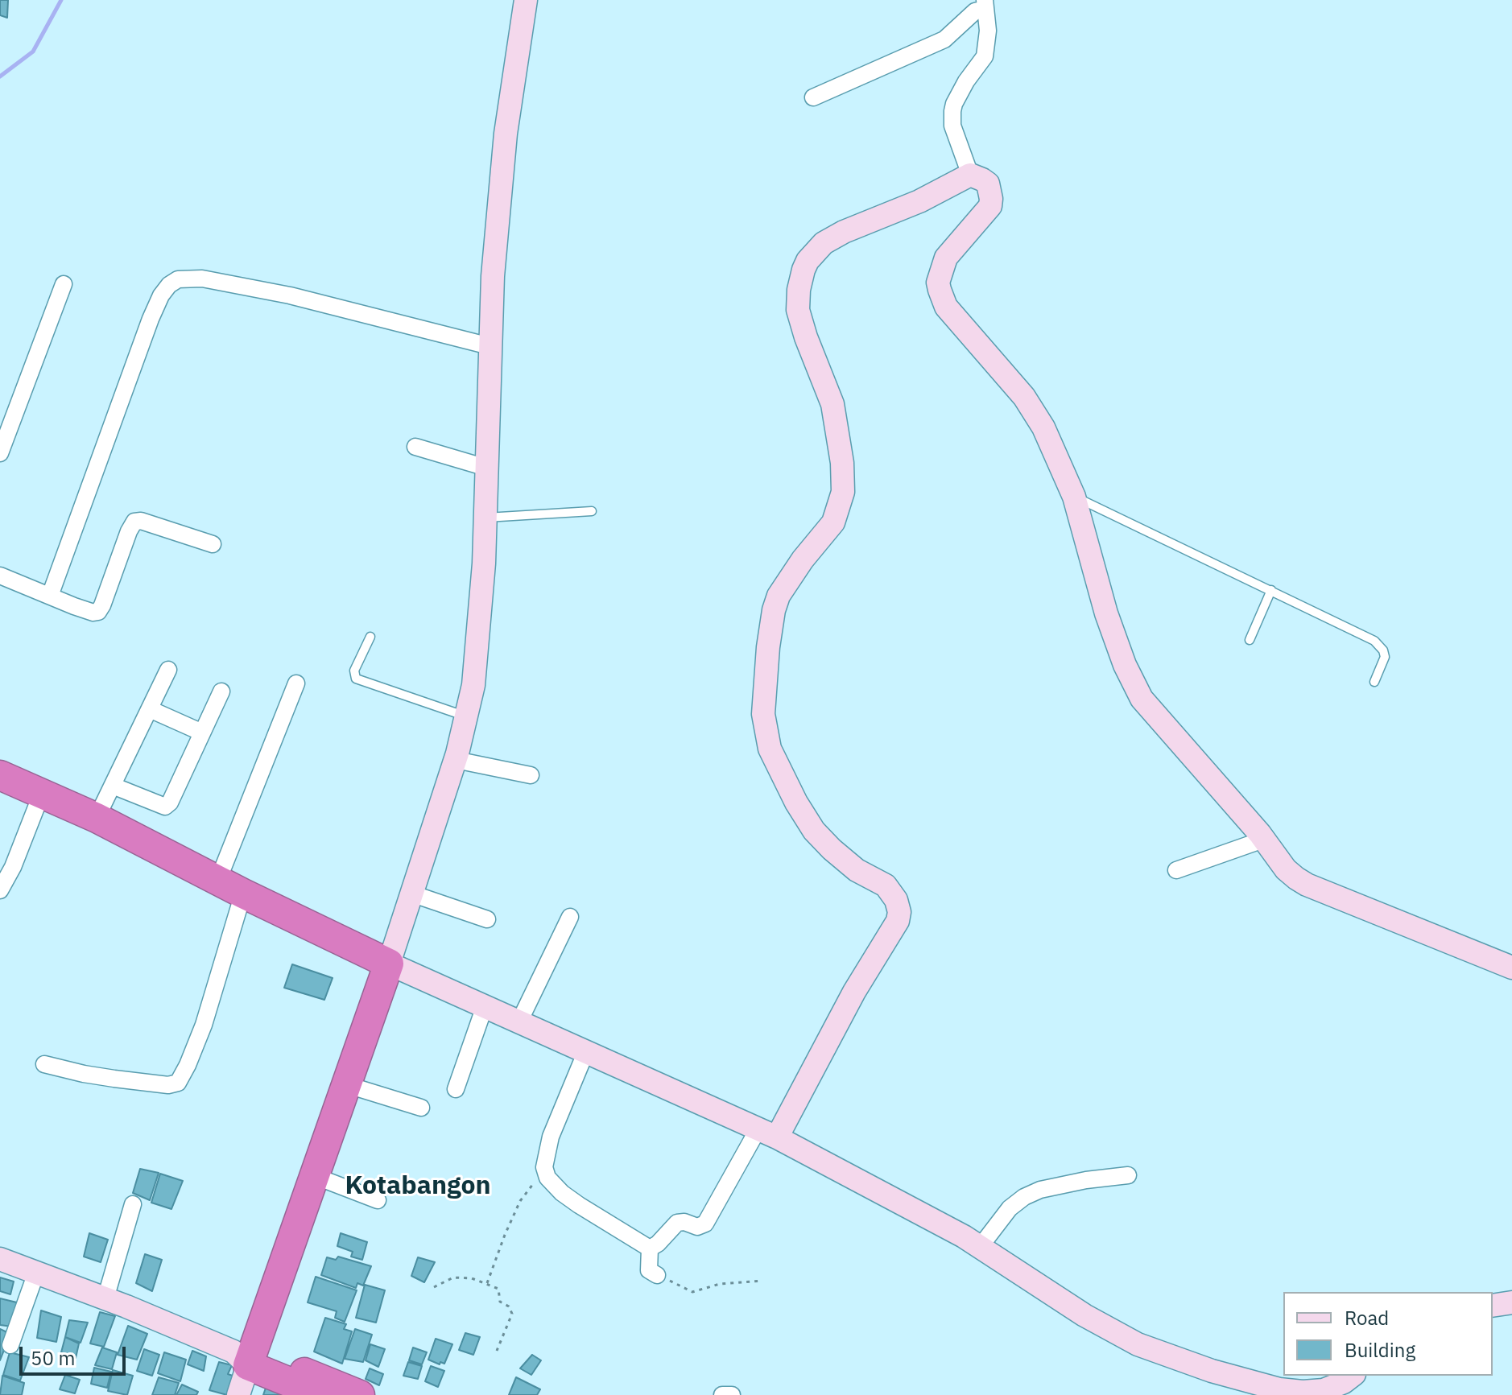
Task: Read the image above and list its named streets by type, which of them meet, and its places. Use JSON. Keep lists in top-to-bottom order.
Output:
{
  "districts": ["Kotabangon"],
  "legend": ["Road", "Building"],
  "scale_bar": "50 m"
}
